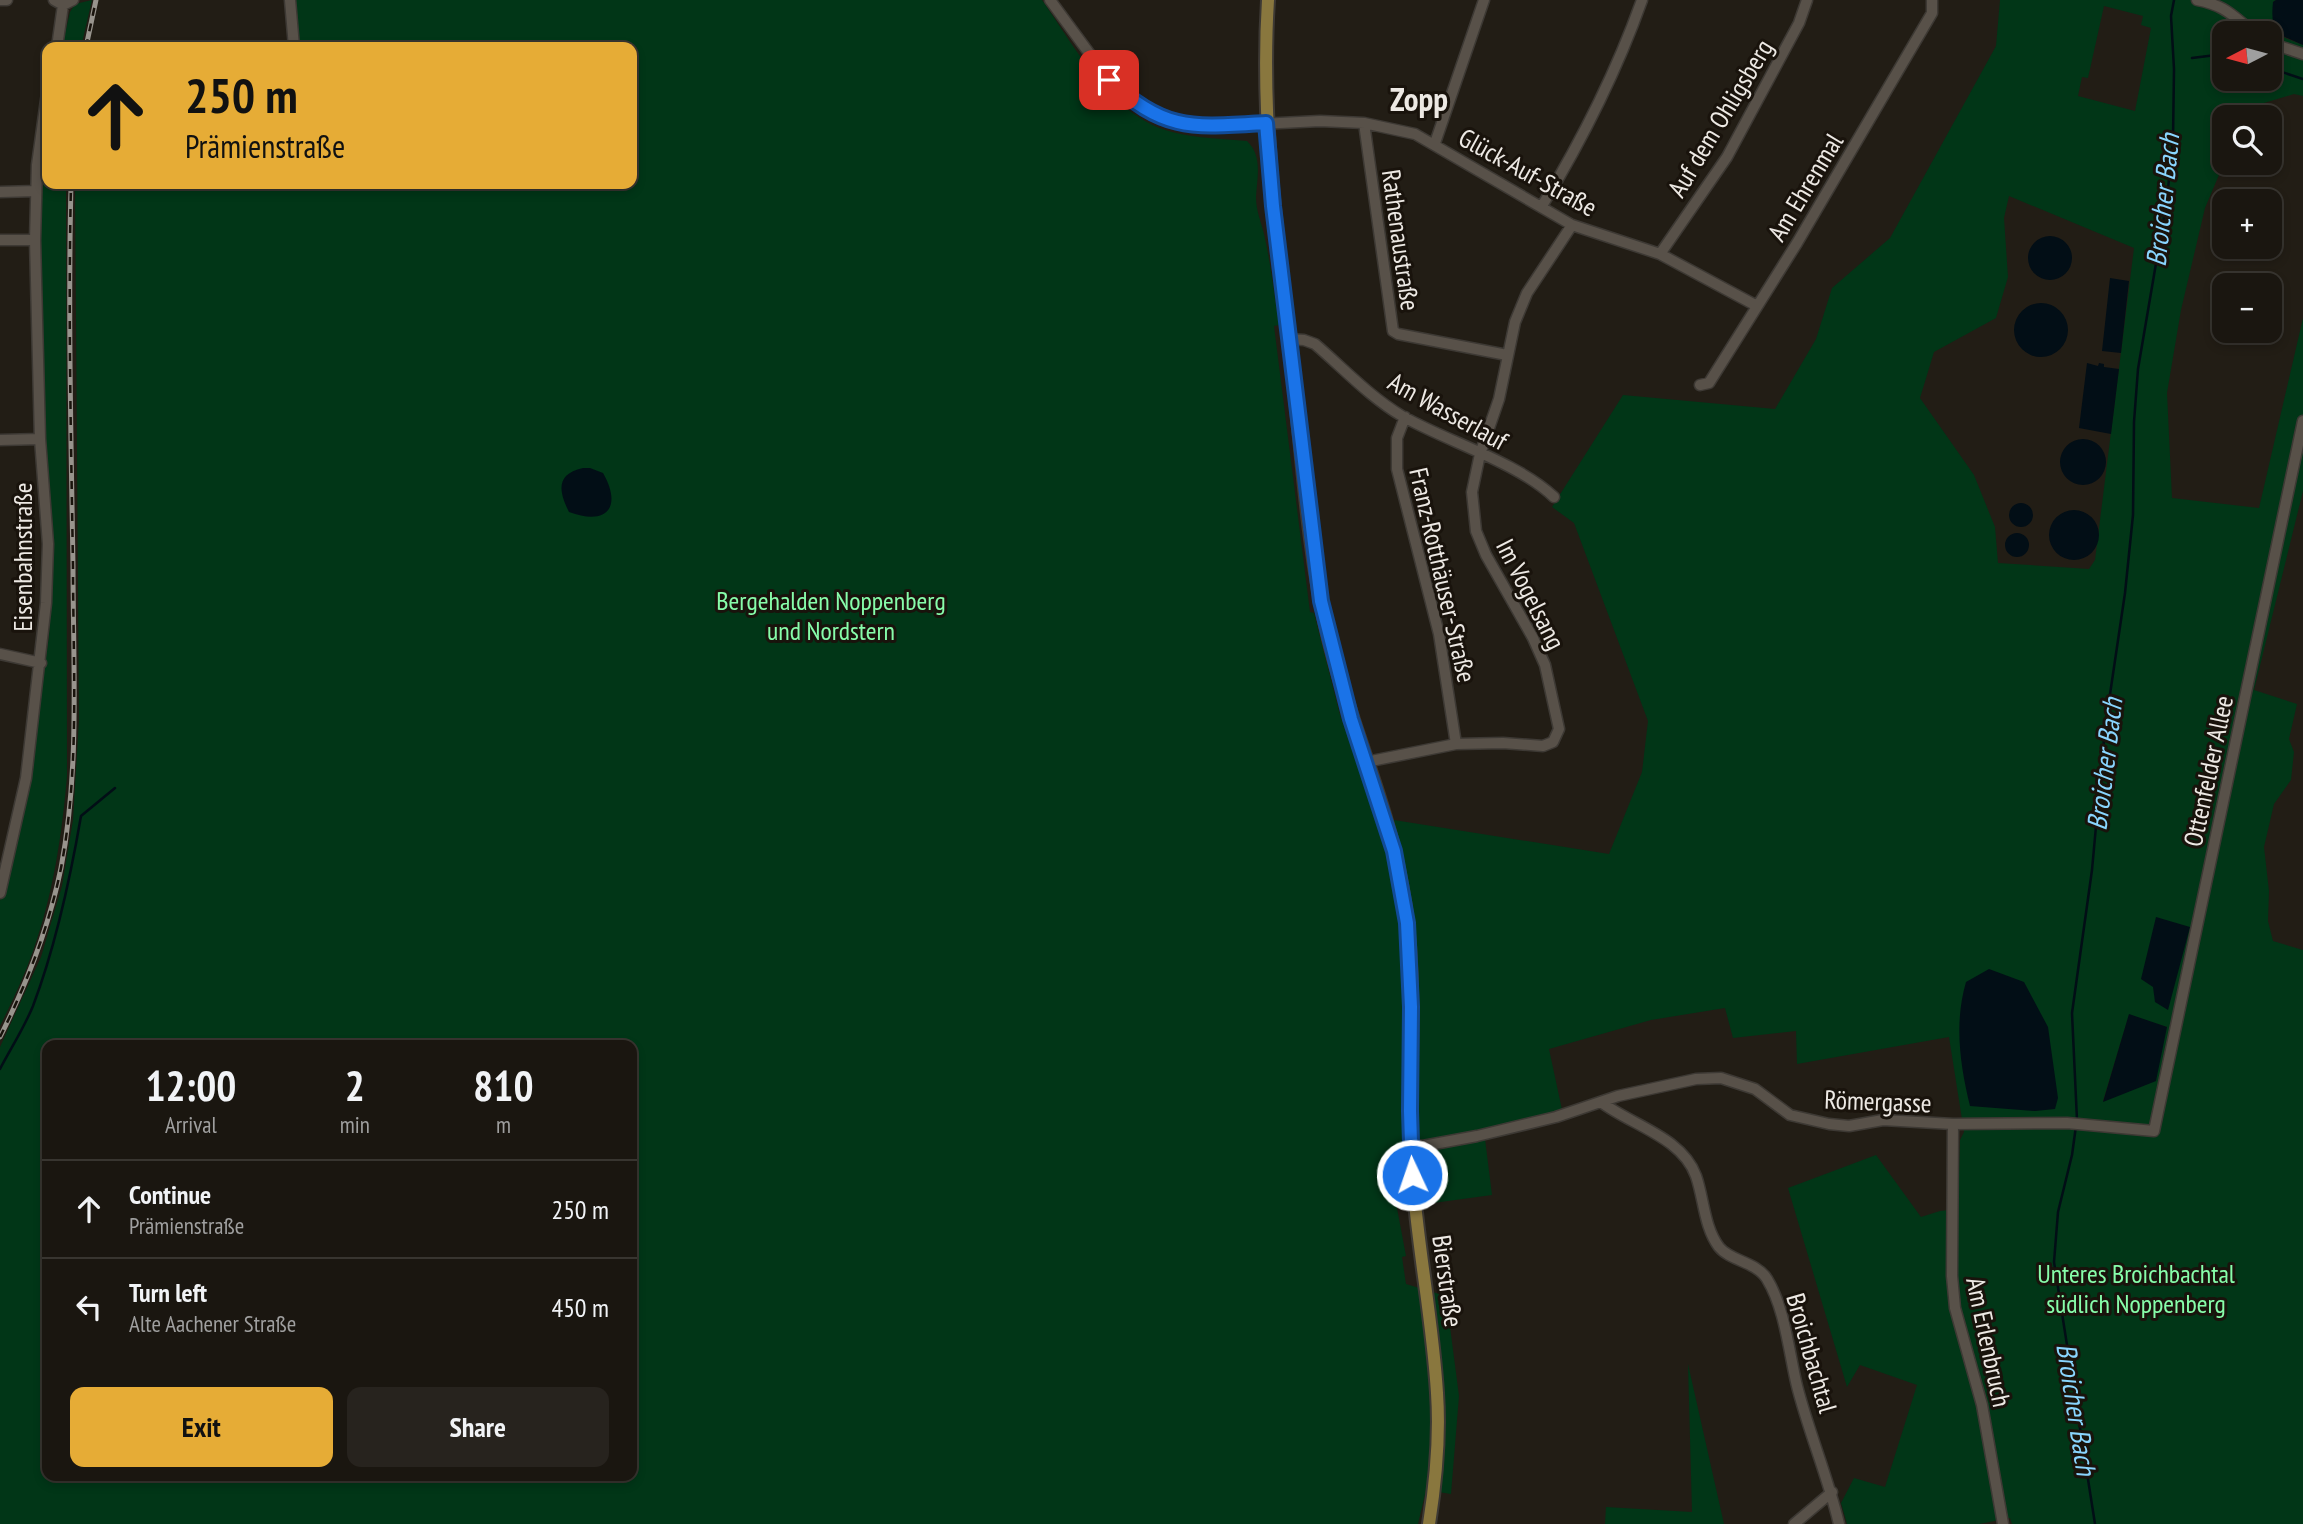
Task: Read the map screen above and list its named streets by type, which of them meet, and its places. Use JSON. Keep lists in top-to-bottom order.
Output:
{
  "streets": {
    "main road": ["Bierstraße"],
    "street": [
      "Auf dem Ohligsberg",
      "Glück-Auf-Straße",
      "Am Ehrenmal",
      "Rathenaustraße",
      "Am Wasserlauf",
      "Eisenbahnstraße",
      "Franz-Rotthäuser-Straße",
      "Im Vogelsang",
      "Ottenfelder Allee",
      "Römergasse",
      "Am Erlenbruch",
      "Broichbachtal"
    ]
  },
  "crossings": [
    ["Auf dem Ohligsberg", "Glück-Auf-Straße"],
    ["Glück-Auf-Straße", "Am Ehrenmal"],
    ["Glück-Auf-Straße", "Rathenaustraße"],
    ["Glück-Auf-Straße", "Bierstraße"],
    ["Am Wasserlauf", "Franz-Rotthäuser-Straße"],
    ["Am Wasserlauf", "Im Vogelsang"],
    ["Am Wasserlauf", "Bierstraße"],
    ["Franz-Rotthäuser-Straße", "Im Vogelsang"],
    ["Ottenfelder Allee", "Römergasse"],
    ["Römergasse", "Bierstraße"],
    ["Römergasse", "Am Erlenbruch"],
    ["Römergasse", "Broichbachtal"]
  ],
  "districts": ["Zopp"],
  "water": ["Broicher Bach"],
  "parks": ["Bergehalden Noppenberg und Nordstern", "Unteres Broichbachtal südlich Noppenberg"],
  "north": "left",
  "page": {
    "map_buttons": ["+", "−"],
    "turn": ["250 m", "Prämienstraße"],
    "eta": [
      "12:00",
      "Arrival",
      "2",
      "min",
      "810",
      "m"
    ],
    "list": [
      {
        "name": "Continue",
        "note": "Prämienstraße",
        "value": "250 m"
      },
      {
        "name": "Turn left",
        "note": "Alte Aachener Straße",
        "value": "450 m"
      }
    ],
    "buttons": ["Exit", "Share"]
  }
}
